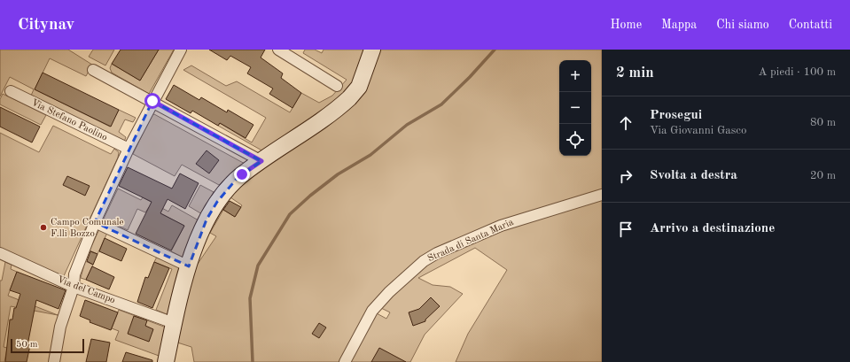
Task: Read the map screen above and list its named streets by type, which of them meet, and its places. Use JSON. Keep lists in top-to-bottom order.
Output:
{
  "streets": {
    "street": ["Via Stefano Paolino", "Strada di Santa Maria", "Via del Campo"]
  },
  "places": ["Campo Comunale F.lli Bozzo"],
  "scale_bar": "50 m",
  "page": {
    "header": "Citynav",
    "nav": [
      "Home",
      "Mappa",
      "Chi siamo",
      "Contatti"
    ],
    "heading": ["2 min", "A piedi · 100 m"],
    "map_buttons": ["+", "−"],
    "list": [
      ["Prosegui", "Via Giovanni Gasco", "80 m"],
      ["Svolta a destra", "20 m"],
      "Arrivo a destinazione"
    ],
    "scale": "50 m"
  }
}
